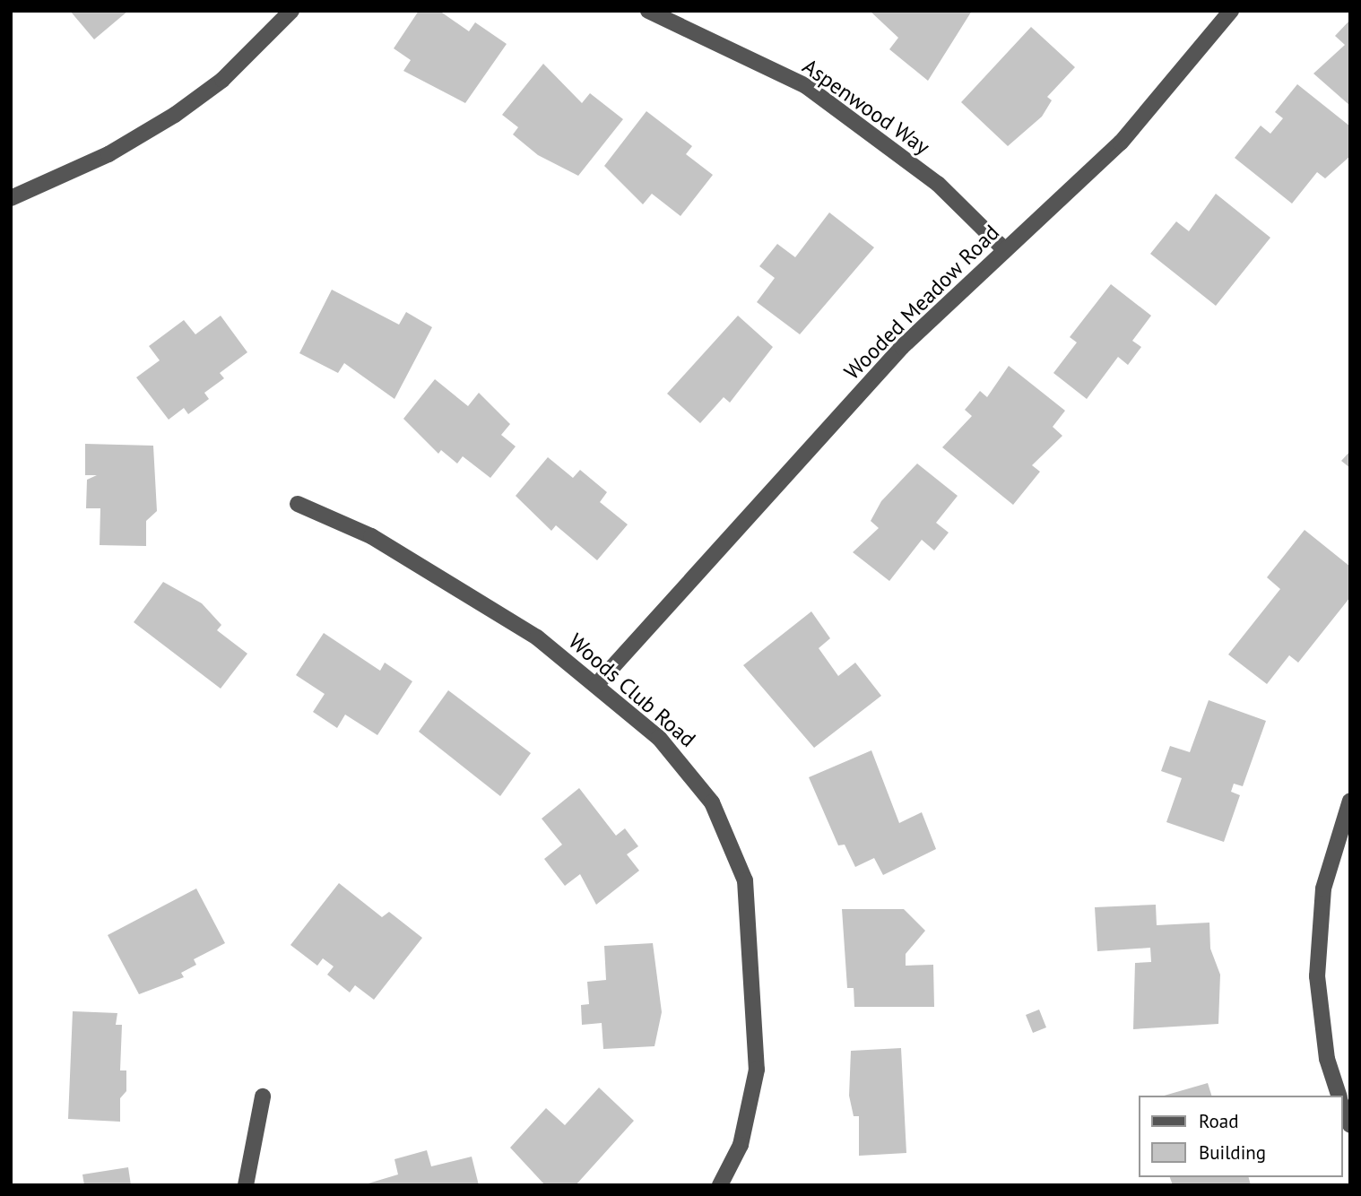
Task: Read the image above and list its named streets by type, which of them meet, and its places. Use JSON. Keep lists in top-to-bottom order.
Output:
{
  "streets": {
    "street": ["Aspenwood Way", "Wooded Meadow Road", "Woods Club Road"]
  },
  "crossings": [
    ["Aspenwood Way", "Wooded Meadow Road"],
    ["Wooded Meadow Road", "Woods Club Road"]
  ],
  "legend": ["Road", "Building"]
}
